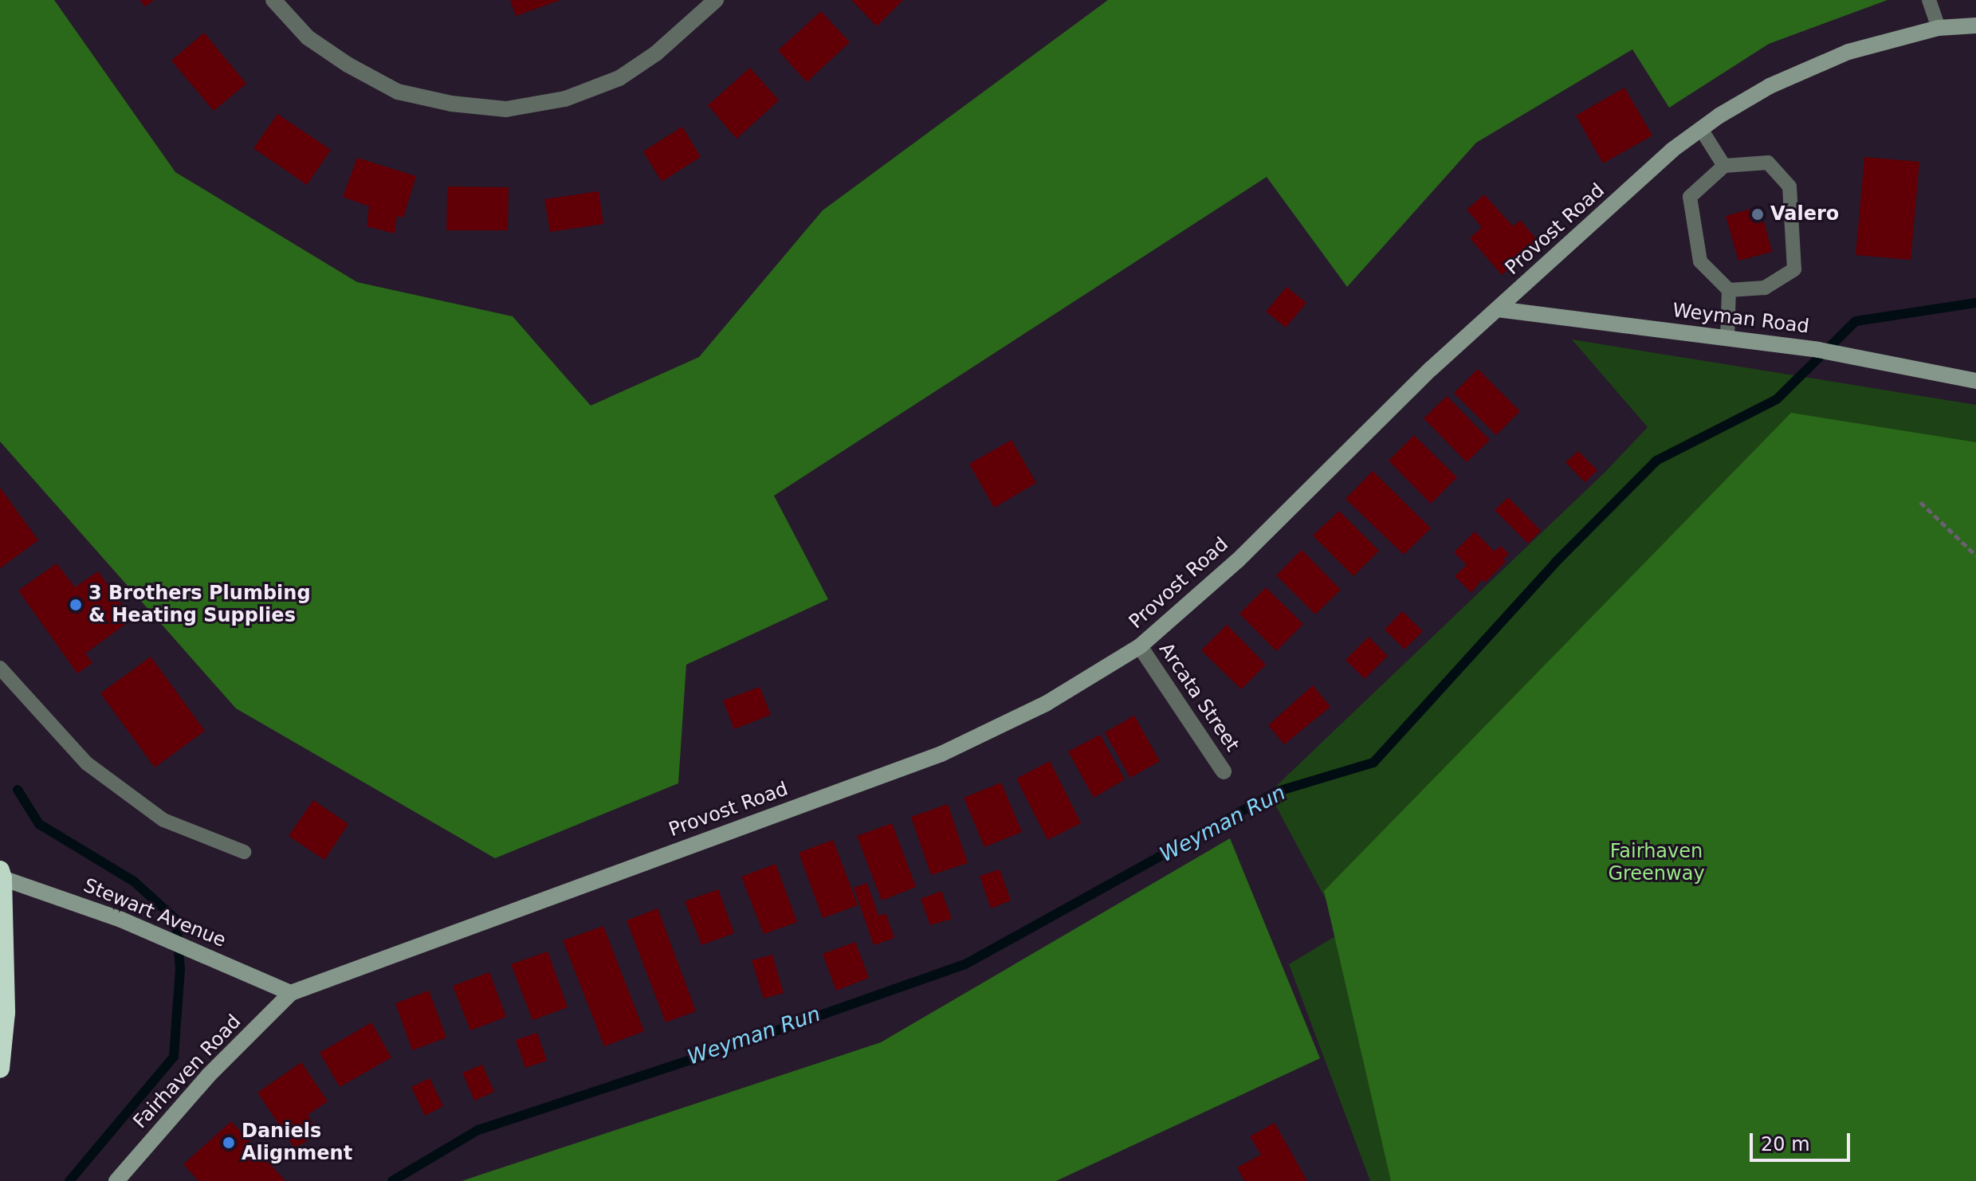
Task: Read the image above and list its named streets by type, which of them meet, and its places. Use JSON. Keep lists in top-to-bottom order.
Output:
{
  "streets": {
    "street": [
      "Provost Road",
      "Weyman Road",
      "Arcata Street",
      "Stewart Avenue",
      "Fairhaven Road"
    ]
  },
  "crossings": [
    ["Provost Road", "Weyman Road"],
    ["Provost Road", "Arcata Street"],
    ["Provost Road", "Stewart Avenue"],
    ["Provost Road", "Fairhaven Road"],
    ["Stewart Avenue", "Fairhaven Road"]
  ],
  "water": ["Weyman Run"],
  "parks": ["Fairhaven Greenway"],
  "places": ["Valero", "3 Brothers Plumbing & Heating Supplies", "Daniels Alignment"],
  "scale_bar": "20 m"
}
